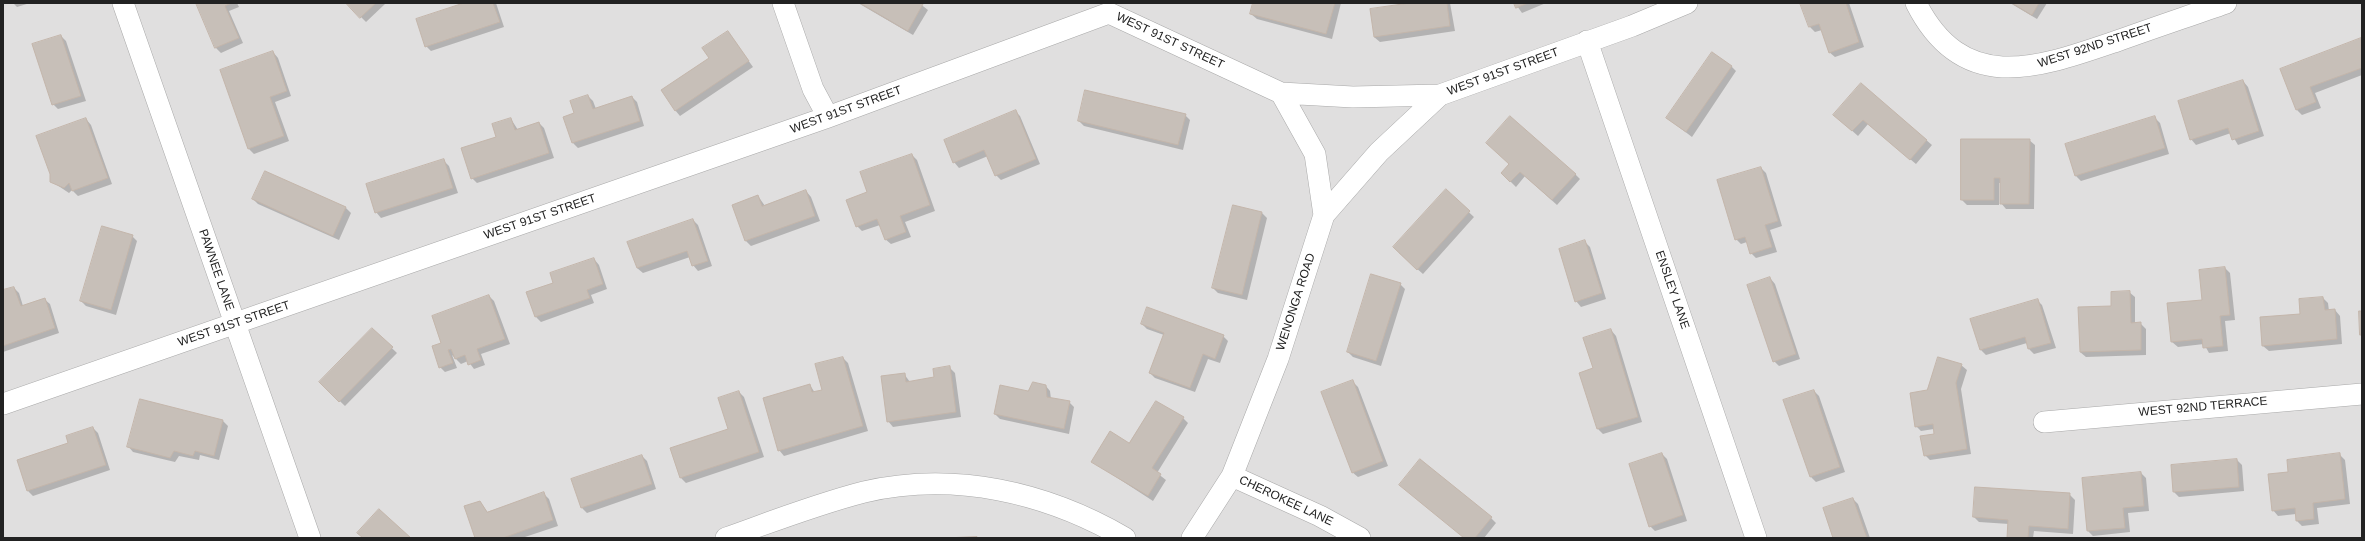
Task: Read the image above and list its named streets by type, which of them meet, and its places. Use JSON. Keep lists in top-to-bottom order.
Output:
{
  "streets": {
    "street": [
      "WEST 91ST STREET",
      "WEST 92ND STREET",
      "PAWNEE LANE",
      "ENSLEY LANE",
      "WENONGA ROAD",
      "WEST 92ND TERRACE",
      "CHEROKEE LANE"
    ]
  },
  "crossings": [
    ["WEST 91ST STREET", "PAWNEE LANE"],
    ["WEST 91ST STREET", "ENSLEY LANE"],
    ["WEST 91ST STREET", "WENONGA ROAD"],
    ["WENONGA ROAD", "CHEROKEE LANE"]
  ]
}
